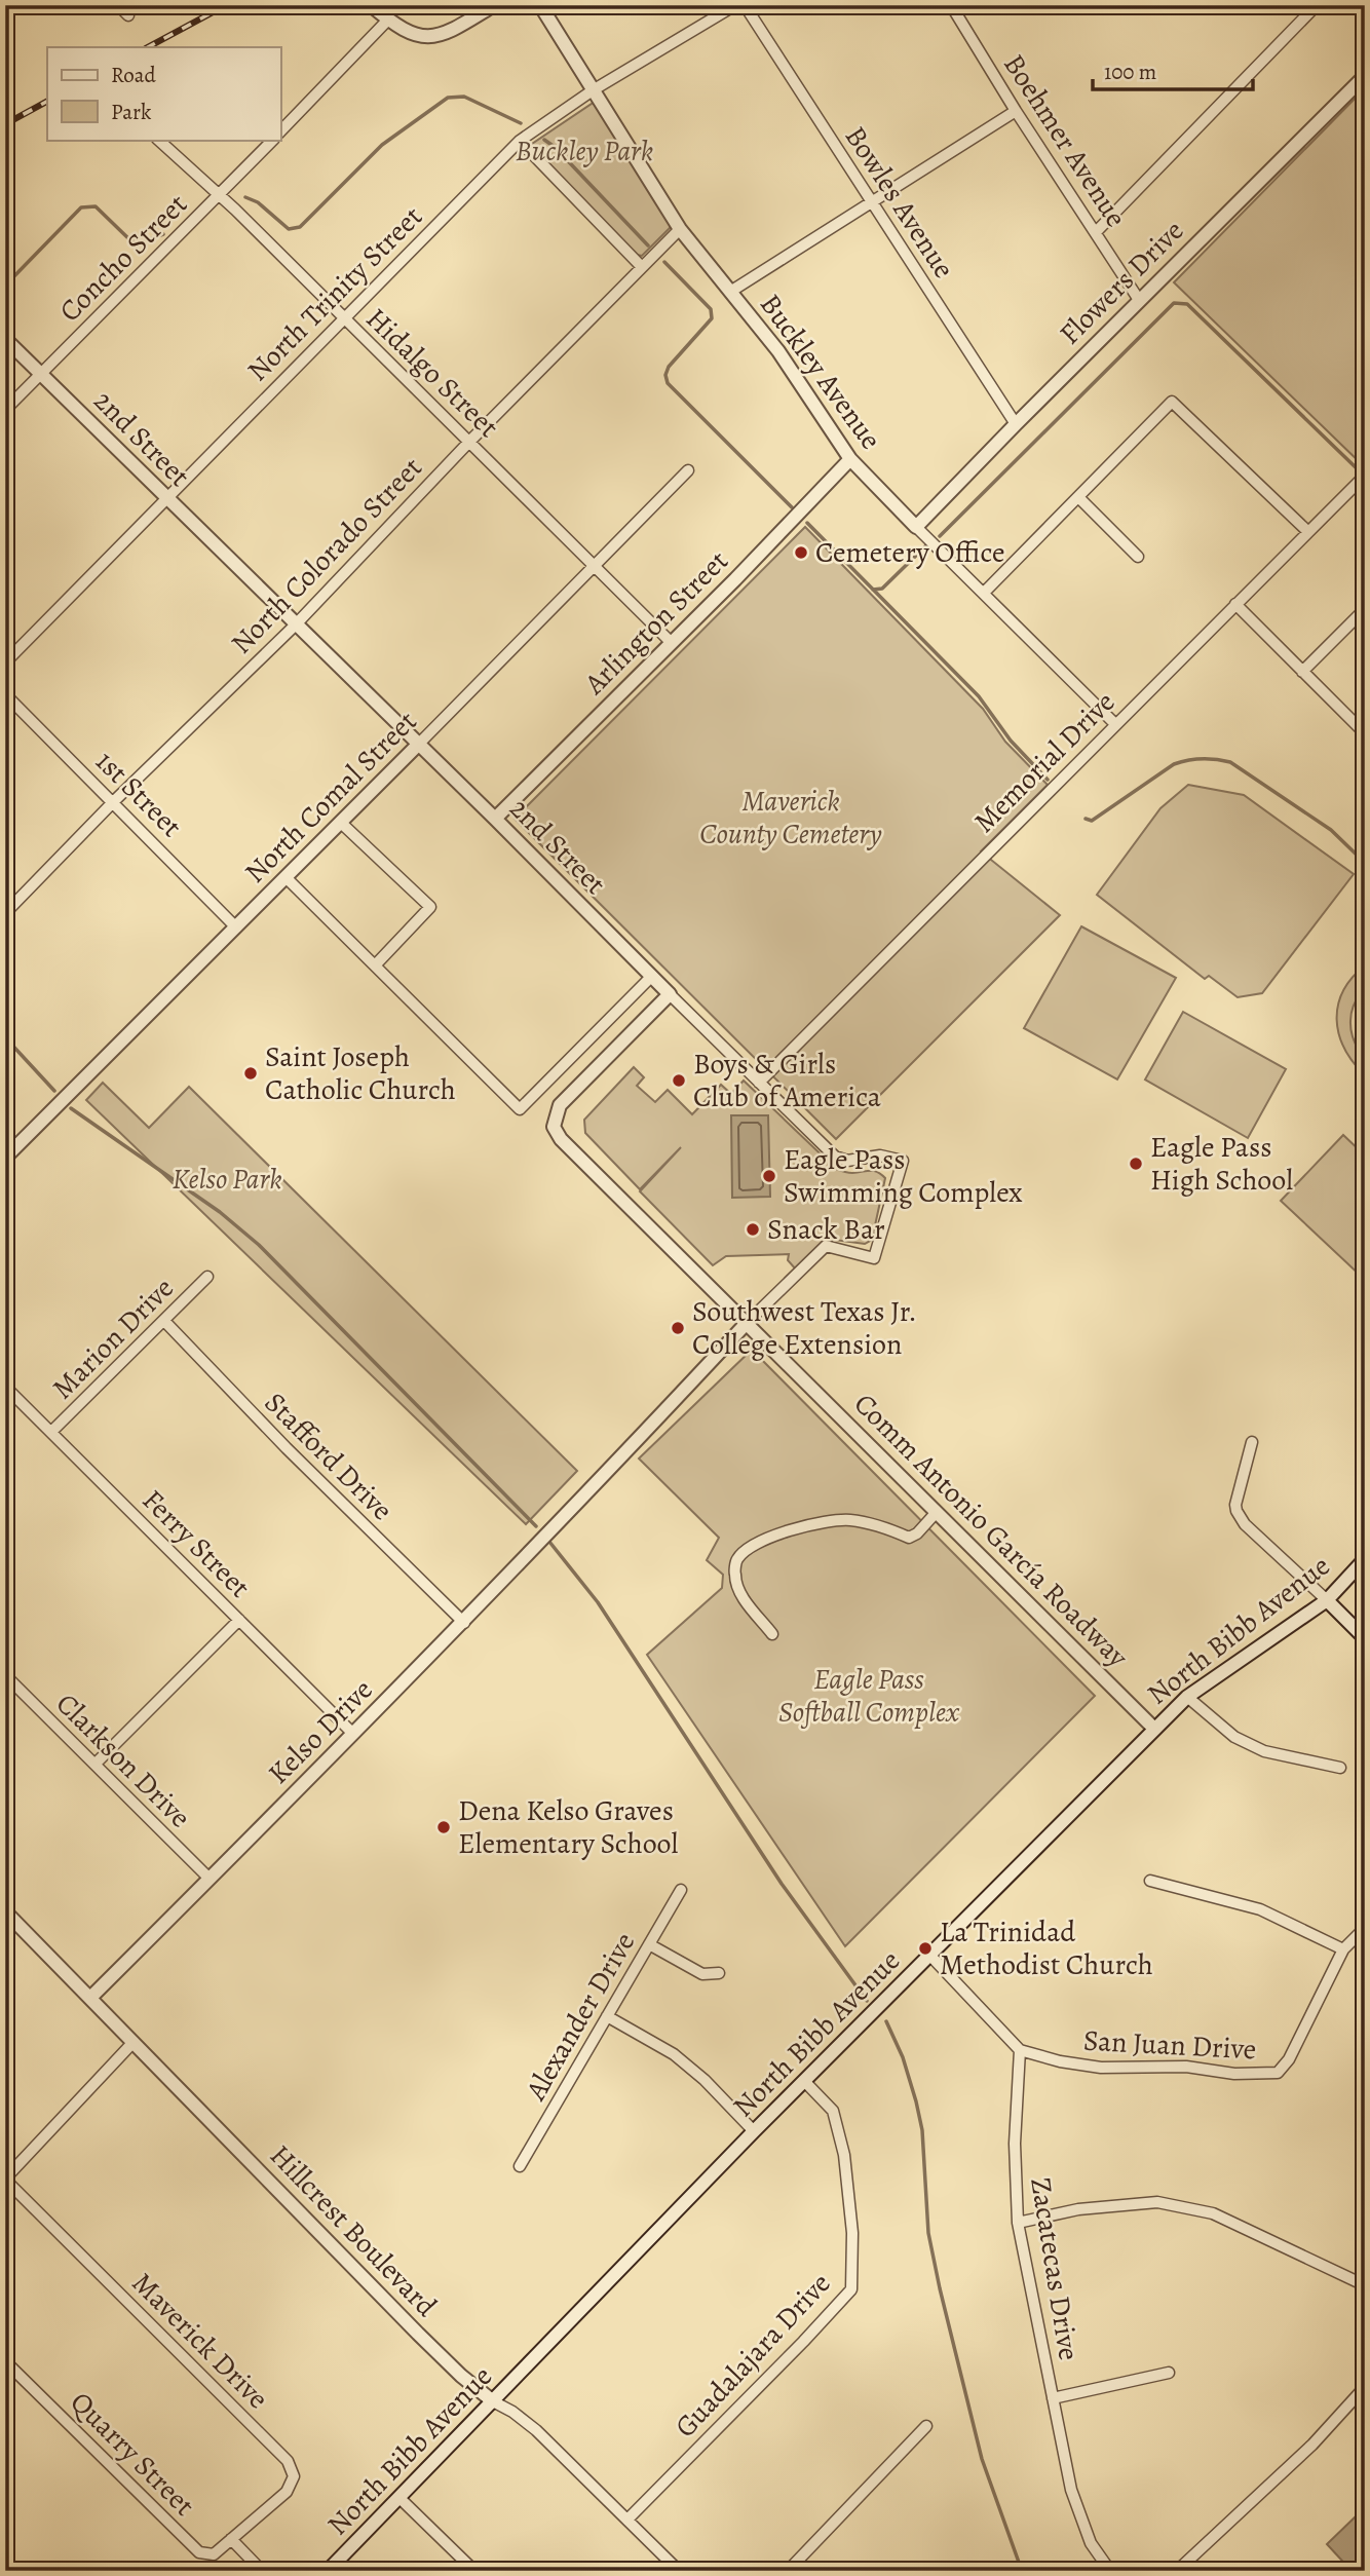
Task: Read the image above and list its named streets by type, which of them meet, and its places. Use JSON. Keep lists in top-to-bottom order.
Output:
{
  "streets": {
    "street": [
      "Boehmer Avenue",
      "Bowles Avenue",
      "Concho Street",
      "Flowers Drive",
      "North Trinity Street",
      "Buckley Avenue",
      "Hidalgo Street",
      "2nd Street",
      "North Colorado Street",
      "Arlington Street",
      "Memorial Drive",
      "1st Street",
      "North Comal Street",
      "Marion Drive",
      "Stafford Drive",
      "Comm Antonio García Roadway",
      "Ferry Street",
      "North Bibb Avenue",
      "Kelso Drive",
      "Clarkson Drive",
      "Alexander Drive",
      "San Juan Drive",
      "Hillcrest Boulevard",
      "Zacatecas Drive",
      "Maverick Drive",
      "Guadalajara Drive",
      "Quarry Street"
    ]
  },
  "crossings": [
    ["Boehmer Avenue", "Flowers Drive"],
    ["Bowles Avenue", "Flowers Drive"],
    ["Concho Street", "Hidalgo Street"],
    ["Concho Street", "2nd Street"],
    ["Flowers Drive", "Buckley Avenue"],
    ["North Trinity Street", "Buckley Avenue"],
    ["North Trinity Street", "Hidalgo Street"],
    ["North Trinity Street", "2nd Street"],
    ["Buckley Avenue", "North Colorado Street"],
    ["Buckley Avenue", "Arlington Street"],
    ["Buckley Avenue", "Memorial Drive"],
    ["Hidalgo Street", "North Colorado Street"],
    ["Hidalgo Street", "Arlington Street"],
    ["Hidalgo Street", "North Comal Street"],
    ["2nd Street", "North Colorado Street"],
    ["2nd Street", "Arlington Street"],
    ["2nd Street", "Memorial Drive"],
    ["2nd Street", "North Comal Street"],
    ["2nd Street", "Comm Antonio García Roadway"],
    ["2nd Street", "Kelso Drive"],
    ["North Colorado Street", "1st Street"],
    ["1st Street", "North Comal Street"],
    ["Marion Drive", "Stafford Drive"],
    ["Marion Drive", "Ferry Street"],
    ["Stafford Drive", "Kelso Drive"],
    ["Comm Antonio García Roadway", "North Bibb Avenue"],
    ["Comm Antonio García Roadway", "Kelso Drive"],
    ["Ferry Street", "Kelso Drive"],
    ["North Bibb Avenue", "Hillcrest Boulevard"],
    ["North Bibb Avenue", "Guadalajara Drive"],
    ["Kelso Drive", "Clarkson Drive"],
    ["Kelso Drive", "Hillcrest Boulevard"],
    ["San Juan Drive", "Zacatecas Drive"],
    ["Hillcrest Boulevard", "Guadalajara Drive"],
    ["Maverick Drive", "Quarry Street"]
  ],
  "parks": [
    "Buckley Park",
    "Maverick County Cemetery",
    "Kelso Park",
    "Eagle Pass Softball Complex"
  ],
  "places": [
    "Cemetery Office",
    "Saint Joseph Catholic Church",
    "Boys & Girls Club of America",
    "Eagle Pass High School",
    "Eagle Pass Swimming Complex",
    "Snack Bar",
    "Southwest Texas Jr. College Extension",
    "Dena Kelso Graves Elementary School",
    "La Trinidad Methodist Church"
  ],
  "legend": ["Road", "Park"],
  "scale_bar": "100 m"
}
